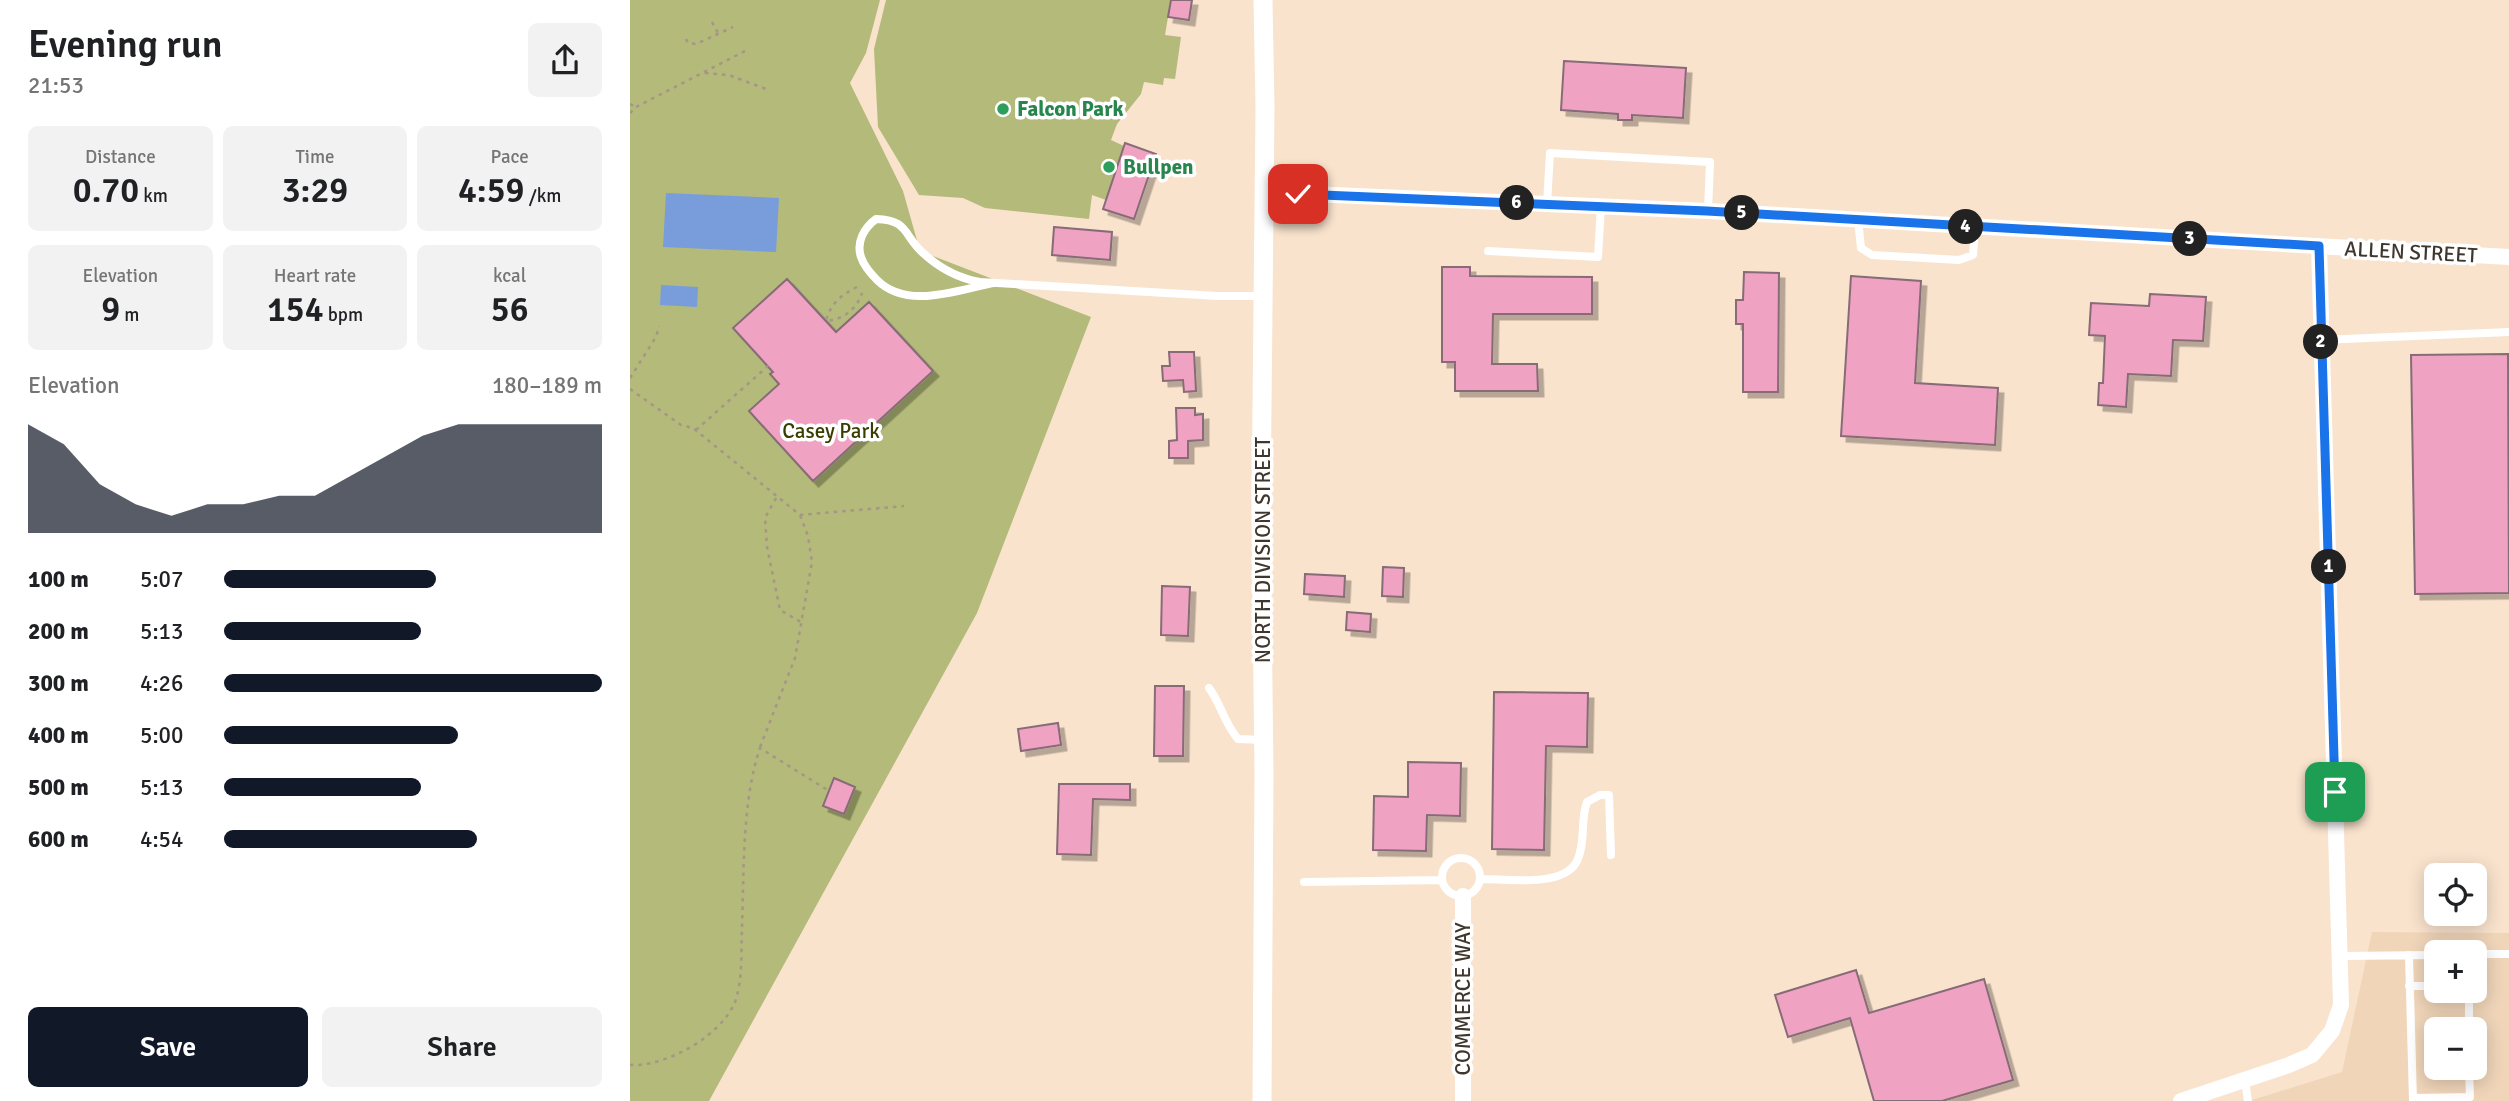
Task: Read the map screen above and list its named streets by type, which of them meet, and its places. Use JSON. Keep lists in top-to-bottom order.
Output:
{
  "streets": {
    "street": ["ALLEN STREET", "NORTH DIVISION STREET", "COMMERCE WAY"]
  },
  "crossings": [
    ["ALLEN STREET", "NORTH DIVISION STREET"]
  ],
  "parks": ["Casey Park"],
  "places": ["Falcon Park", "Bullpen"],
  "page": {
    "heading": ["Evening run", "21:53"],
    "stats": [
      ["Distance", "0.70 km"],
      ["Time", "3:29"],
      ["Pace", "4:59 /km"],
      ["Elevation", "9 m"],
      ["Heart rate", "154 bpm"],
      ["kcal", "56"]
    ],
    "pins": [
      "6",
      "5",
      "4",
      "3",
      "2",
      "1"
    ],
    "chart": ["Elevation", "180–189 m"],
    "list": [
      {
        "name": "100 m",
        "note": "5:07"
      },
      {
        "name": "200 m",
        "note": "5:13"
      },
      {
        "name": "300 m",
        "note": "4:26"
      },
      {
        "name": "400 m",
        "note": "5:00"
      },
      {
        "name": "500 m",
        "note": "5:13"
      },
      {
        "name": "600 m",
        "note": "4:54"
      }
    ],
    "map_buttons": ["+", "−"],
    "buttons": ["Save", "Share"]
  }
}
